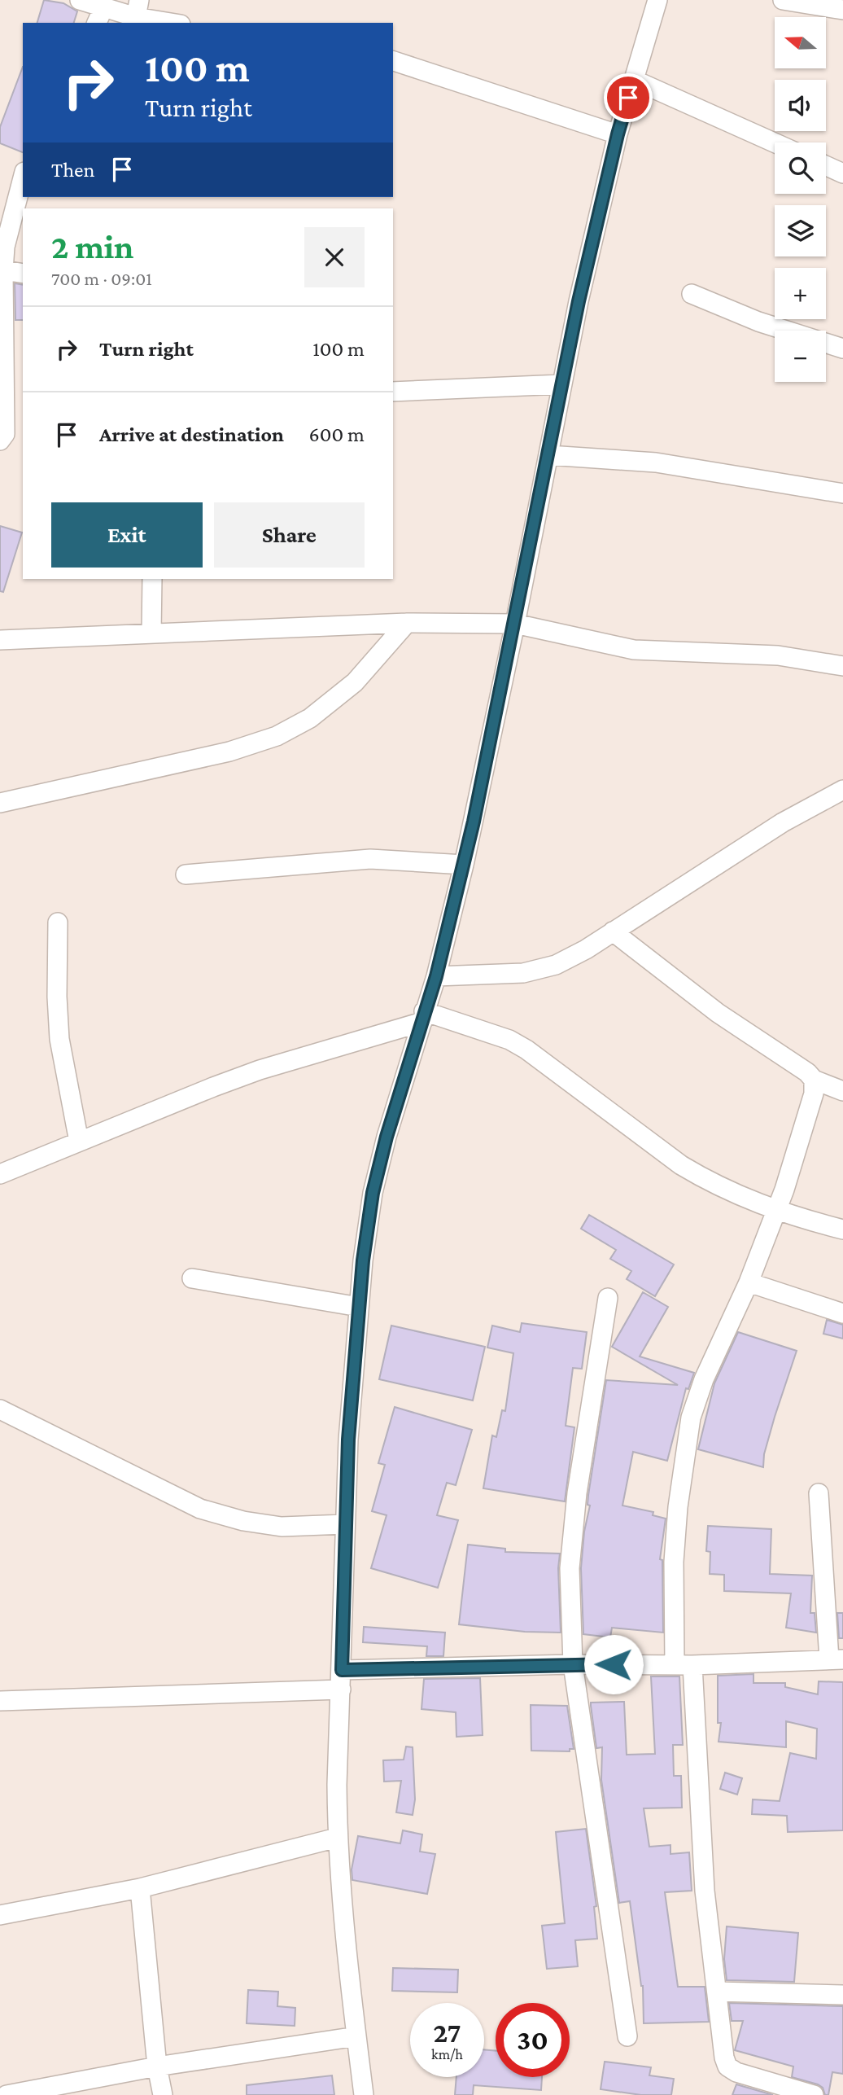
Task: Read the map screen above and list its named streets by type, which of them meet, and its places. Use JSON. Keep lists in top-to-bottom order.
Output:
{
  "north": "left",
  "page": {
    "map_buttons": ["+", "−"],
    "turn": ["100 m", "Turn right"],
    "then": "Then",
    "heading": ["2 min", "700 m · 09:01"],
    "list": [
      {
        "name": "Turn right",
        "value": "100 m"
      },
      {
        "name": "Arrive at destination",
        "value": "600 m"
      }
    ],
    "buttons": ["Exit", "Share"],
    "speed": "27 km/h",
    "limit": "30"
  }
}
